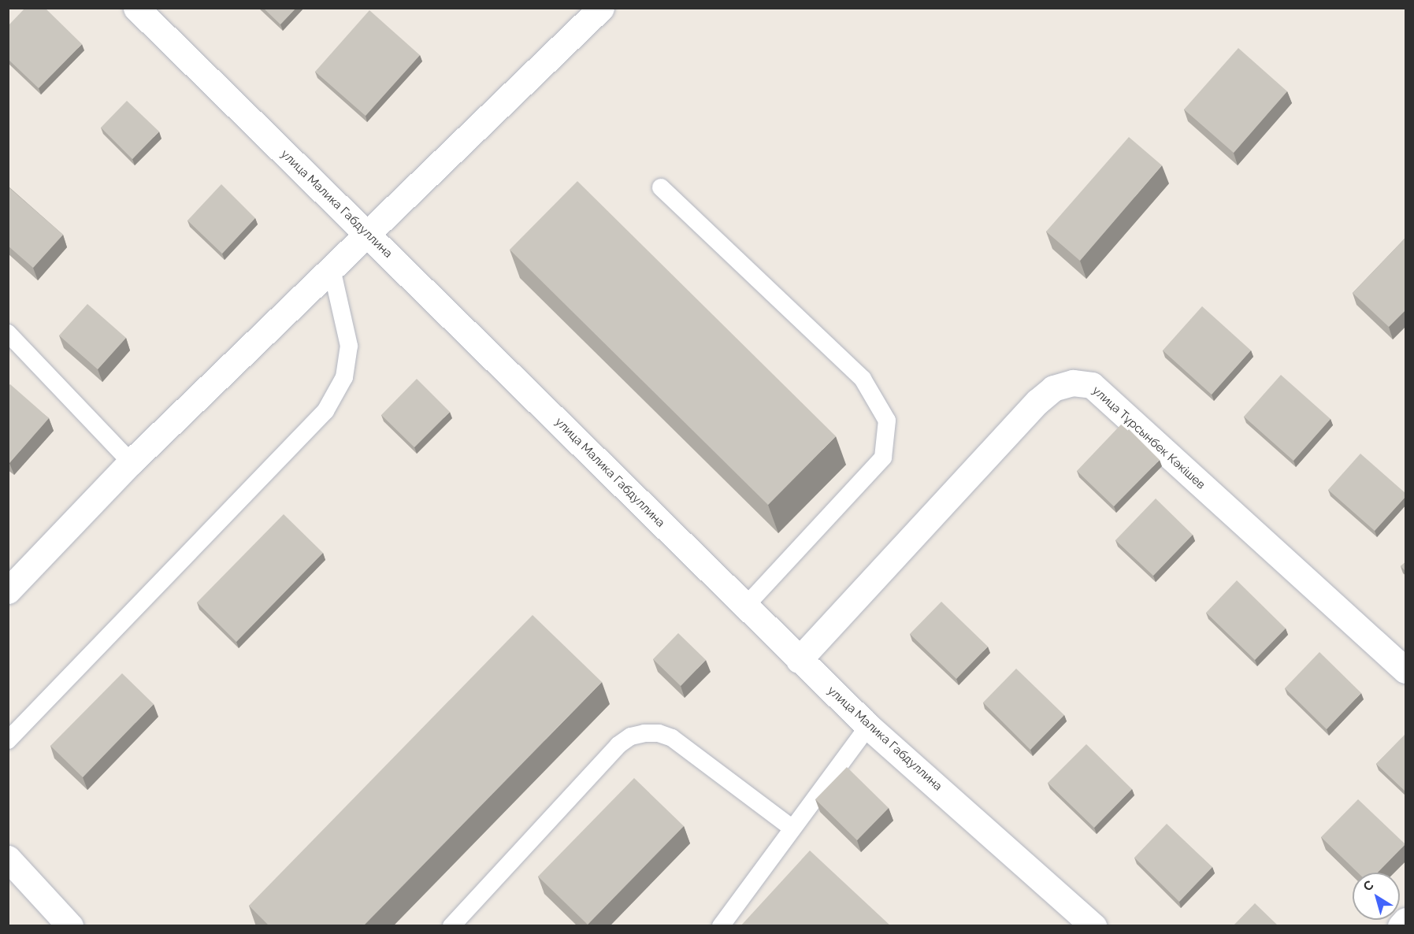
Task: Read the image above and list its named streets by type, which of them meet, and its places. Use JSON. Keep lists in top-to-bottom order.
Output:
{
  "streets": {
    "street": ["улица Малика Габдуллина", "улица Тұрсынбек Кәкішев"]
  },
  "crossings": [
    ["улица Малика Габдуллина", "улица Тұрсынбек Кәкішев"]
  ],
  "north": "top left"
}
